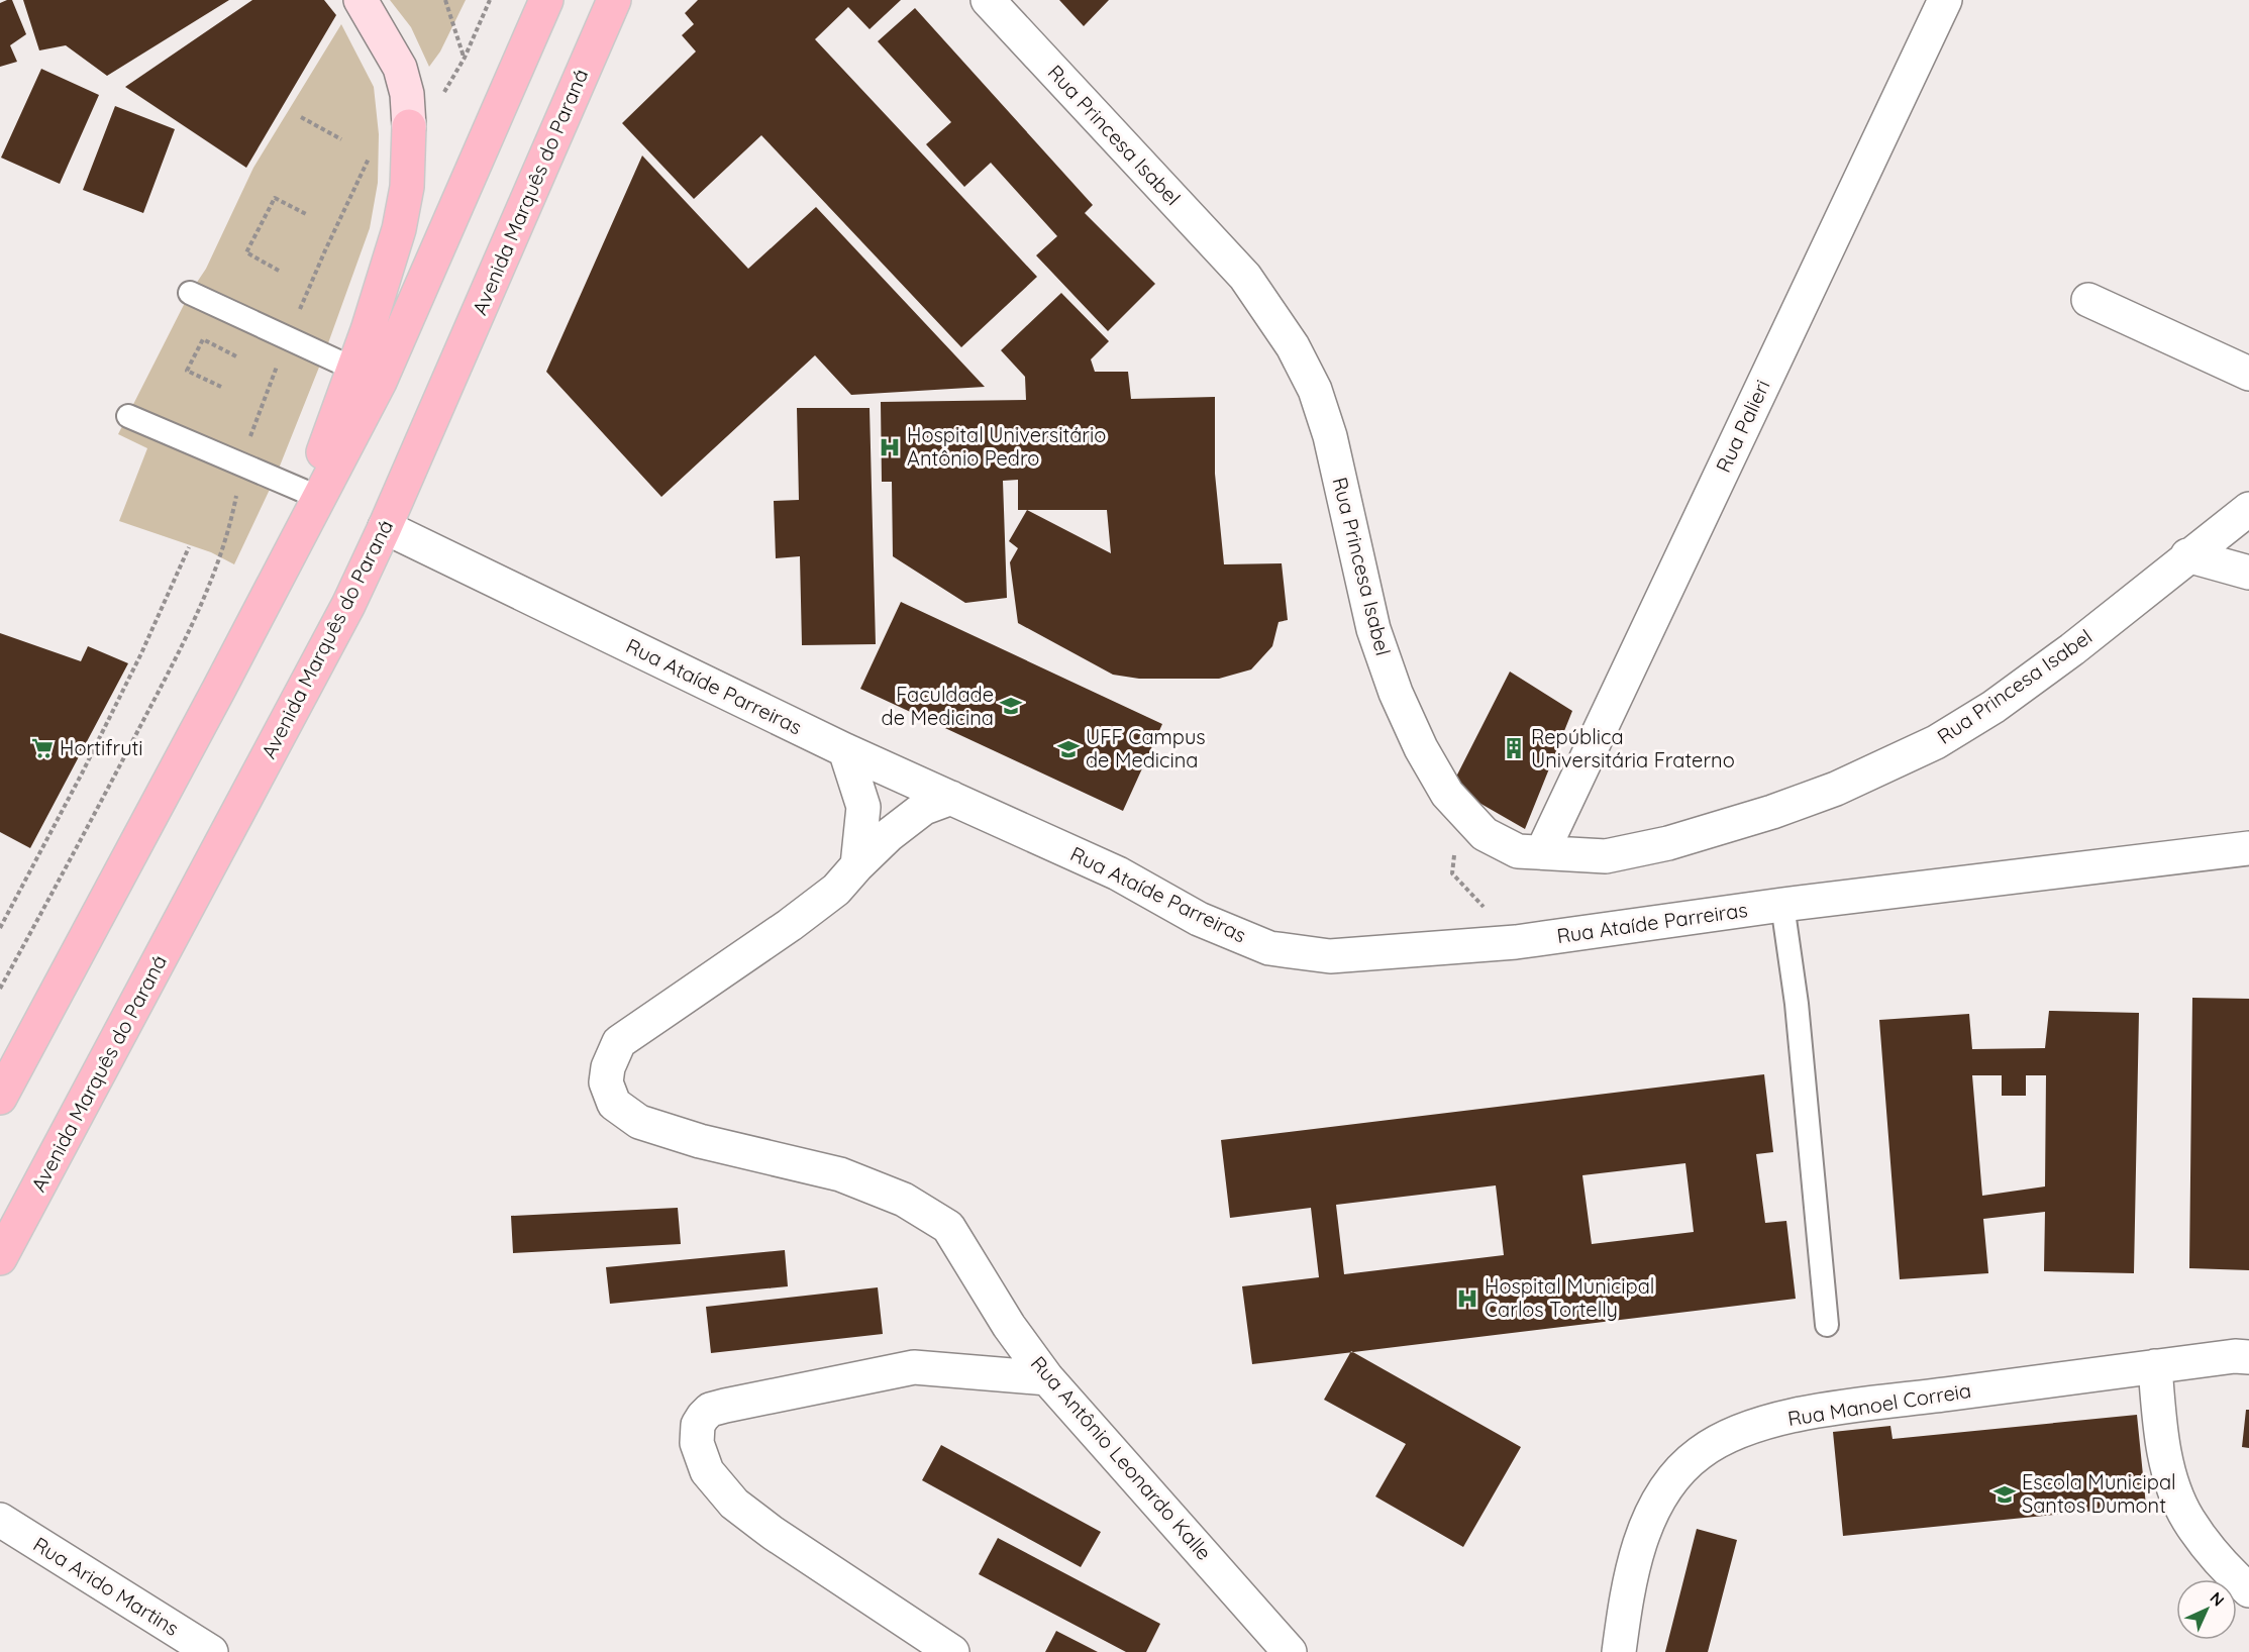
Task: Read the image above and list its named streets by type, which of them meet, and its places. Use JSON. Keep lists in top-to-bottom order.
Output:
{
  "streets": {
    "main road": ["Avenida Marquês do Paraná"],
    "street": [
      "Rua Princesa Isabel",
      "Rua Palieri",
      "Rua Ataíde Parreiras",
      "Rua Manoel Correia",
      "Rua Antônio Leonardo Kalle",
      "Rua Arido Martins"
    ]
  },
  "crossings": [
    ["Rua Princesa Isabel", "Rua Palieri"],
    ["Avenida Marquês do Paraná", "Rua Ataíde Parreiras"],
    ["Rua Ataíde Parreiras", "Rua Antônio Leonardo Kalle"]
  ],
  "places": {
    "hospital": ["Hospital Universitário Antônio Pedro", "Hospital Municipal Carlos Tortelly"],
    "school or university": ["Faculdade de Medicina", "UFF Campus de Medicina", "Escola Municipal Santos Dumont"],
    "supermarket": ["Hortifruti"],
    "building": ["República Universitária Fraterno"]
  },
  "north": "top right"
}
